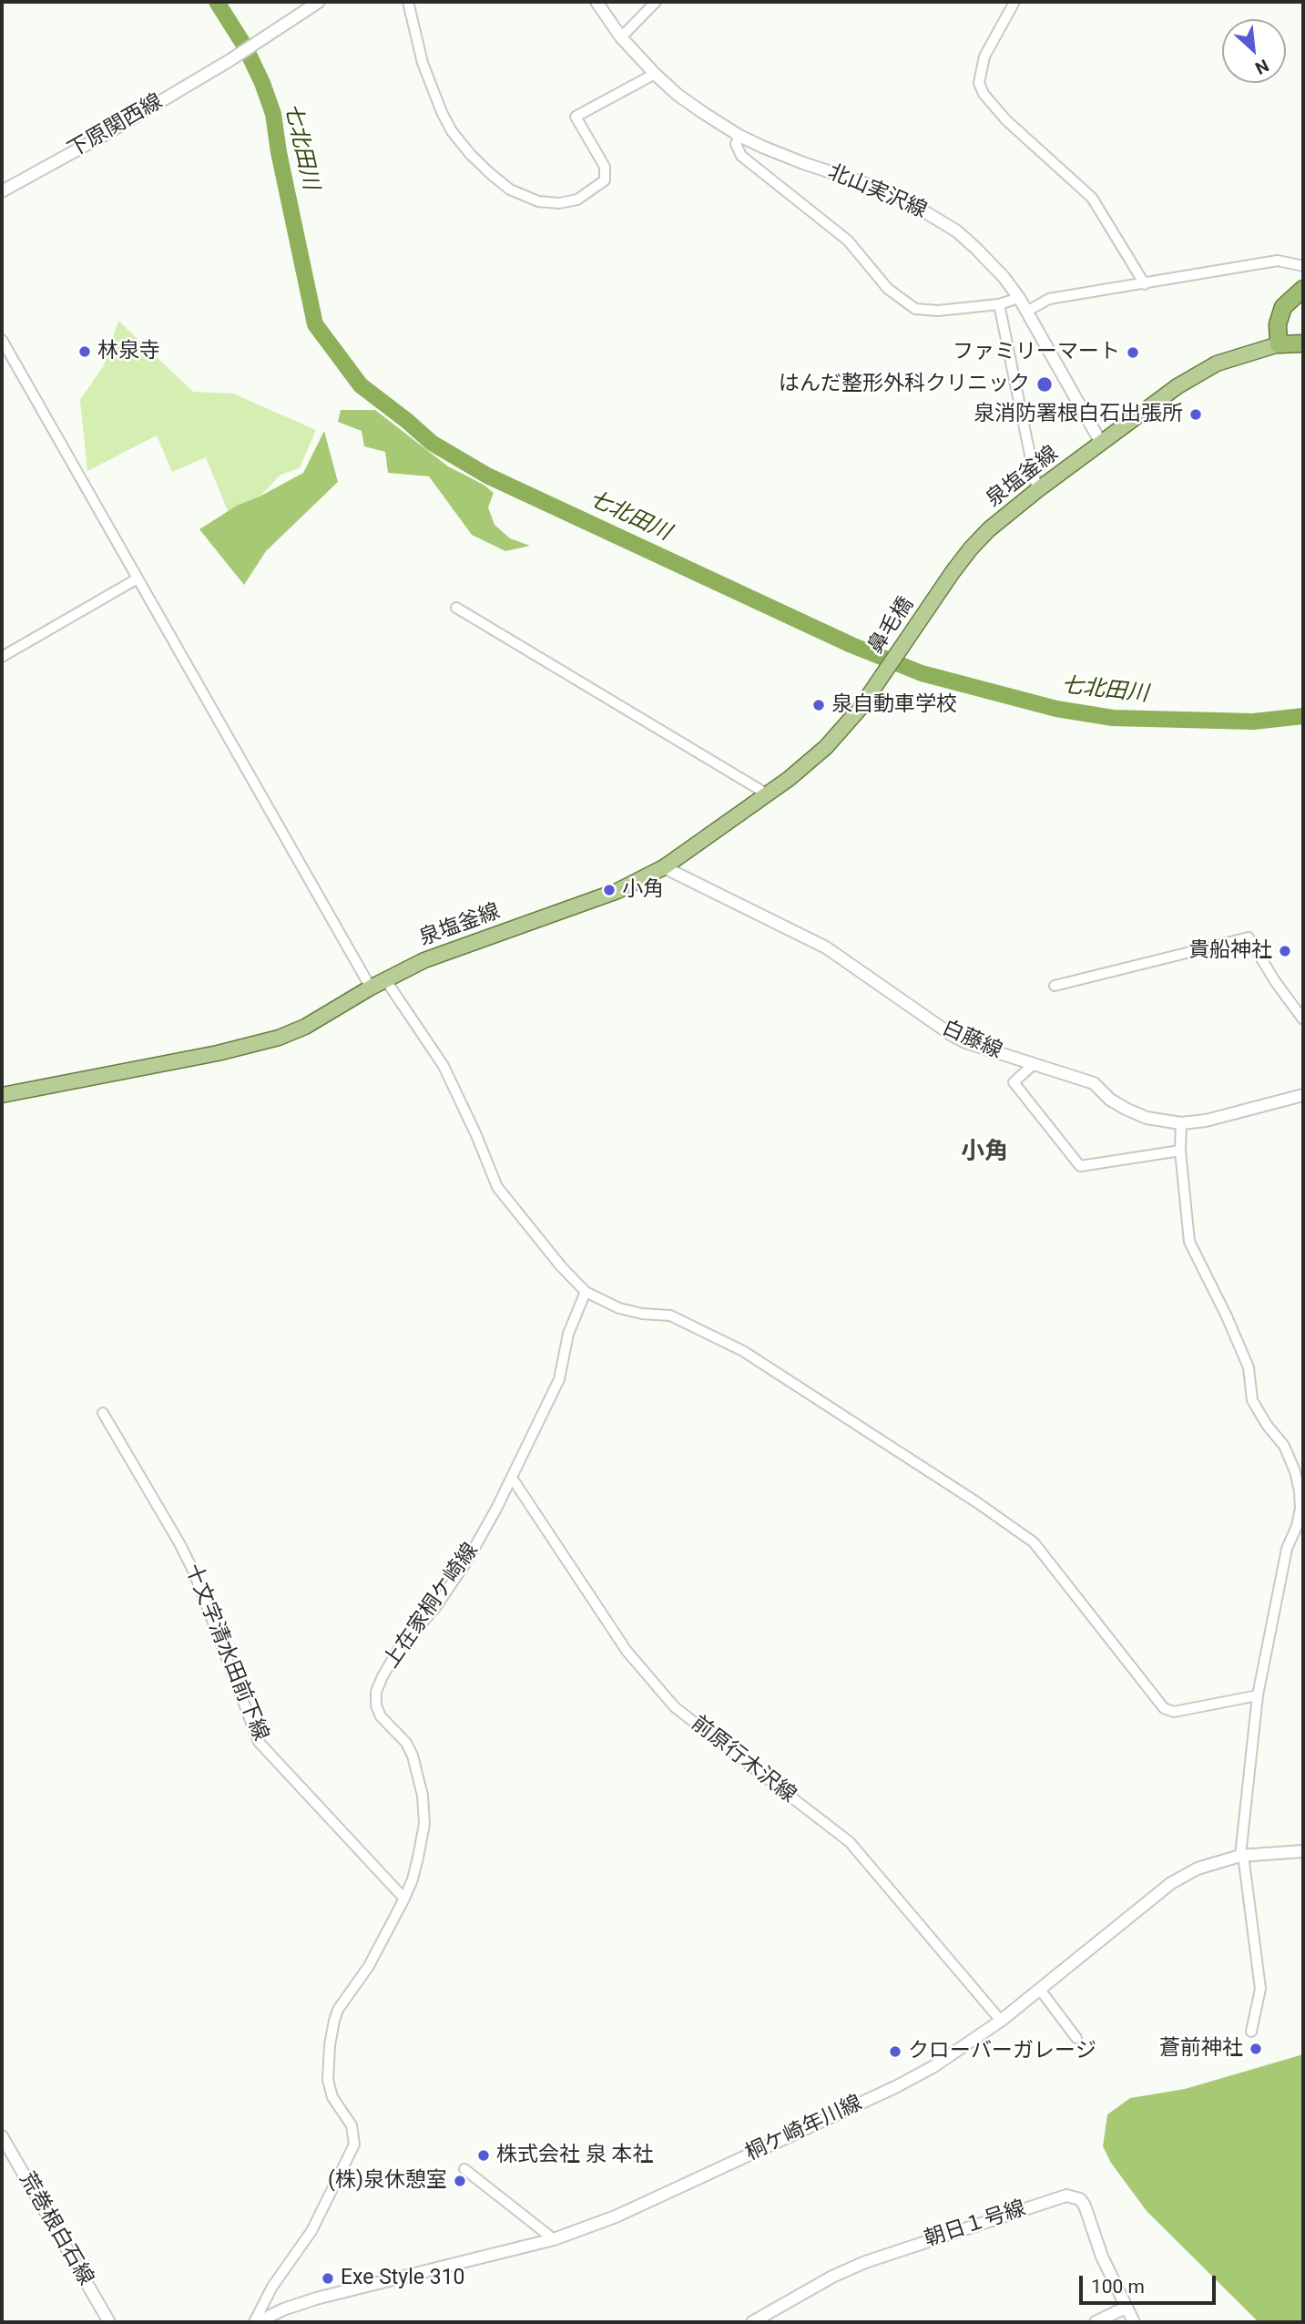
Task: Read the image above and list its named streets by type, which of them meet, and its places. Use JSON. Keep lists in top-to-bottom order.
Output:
{
  "streets": {
    "main road": ["泉塩釜線", "鼻毛橋"],
    "street": [
      "下原関西線",
      "北山実沢線",
      "白藤線",
      "上在家桐ケ崎線",
      "十文字清水田前下線",
      "前原行木沢線",
      "桐ケ崎年川線",
      "朝日１号線",
      "荒巻根白石線"
    ]
  },
  "crossings": [
    ["北山実沢線", "泉塩釜線"],
    ["泉塩釜線", "鼻毛橋"],
    ["泉塩釜線", "白藤線"],
    ["上在家桐ケ崎線", "十文字清水田前下線"],
    ["上在家桐ケ崎線", "前原行木沢線"],
    ["上在家桐ケ崎線", "桐ケ崎年川線"],
    ["前原行木沢線", "桐ケ崎年川線"]
  ],
  "districts": ["小角"],
  "water": ["七北田川"],
  "places": [
    "林泉寺",
    "ファミリーマート",
    "はんだ整形外科クリニック",
    "泉消防署根白石出張所",
    "泉自動車学校",
    "小角",
    "貴船神社",
    "蒼前神社",
    "クローバーガレージ",
    "株式会社 泉 本社",
    "(株)泉休憩室",
    "Exe Style 310"
  ],
  "scale_bar": "100 m",
  "north": "bottom right"
}
